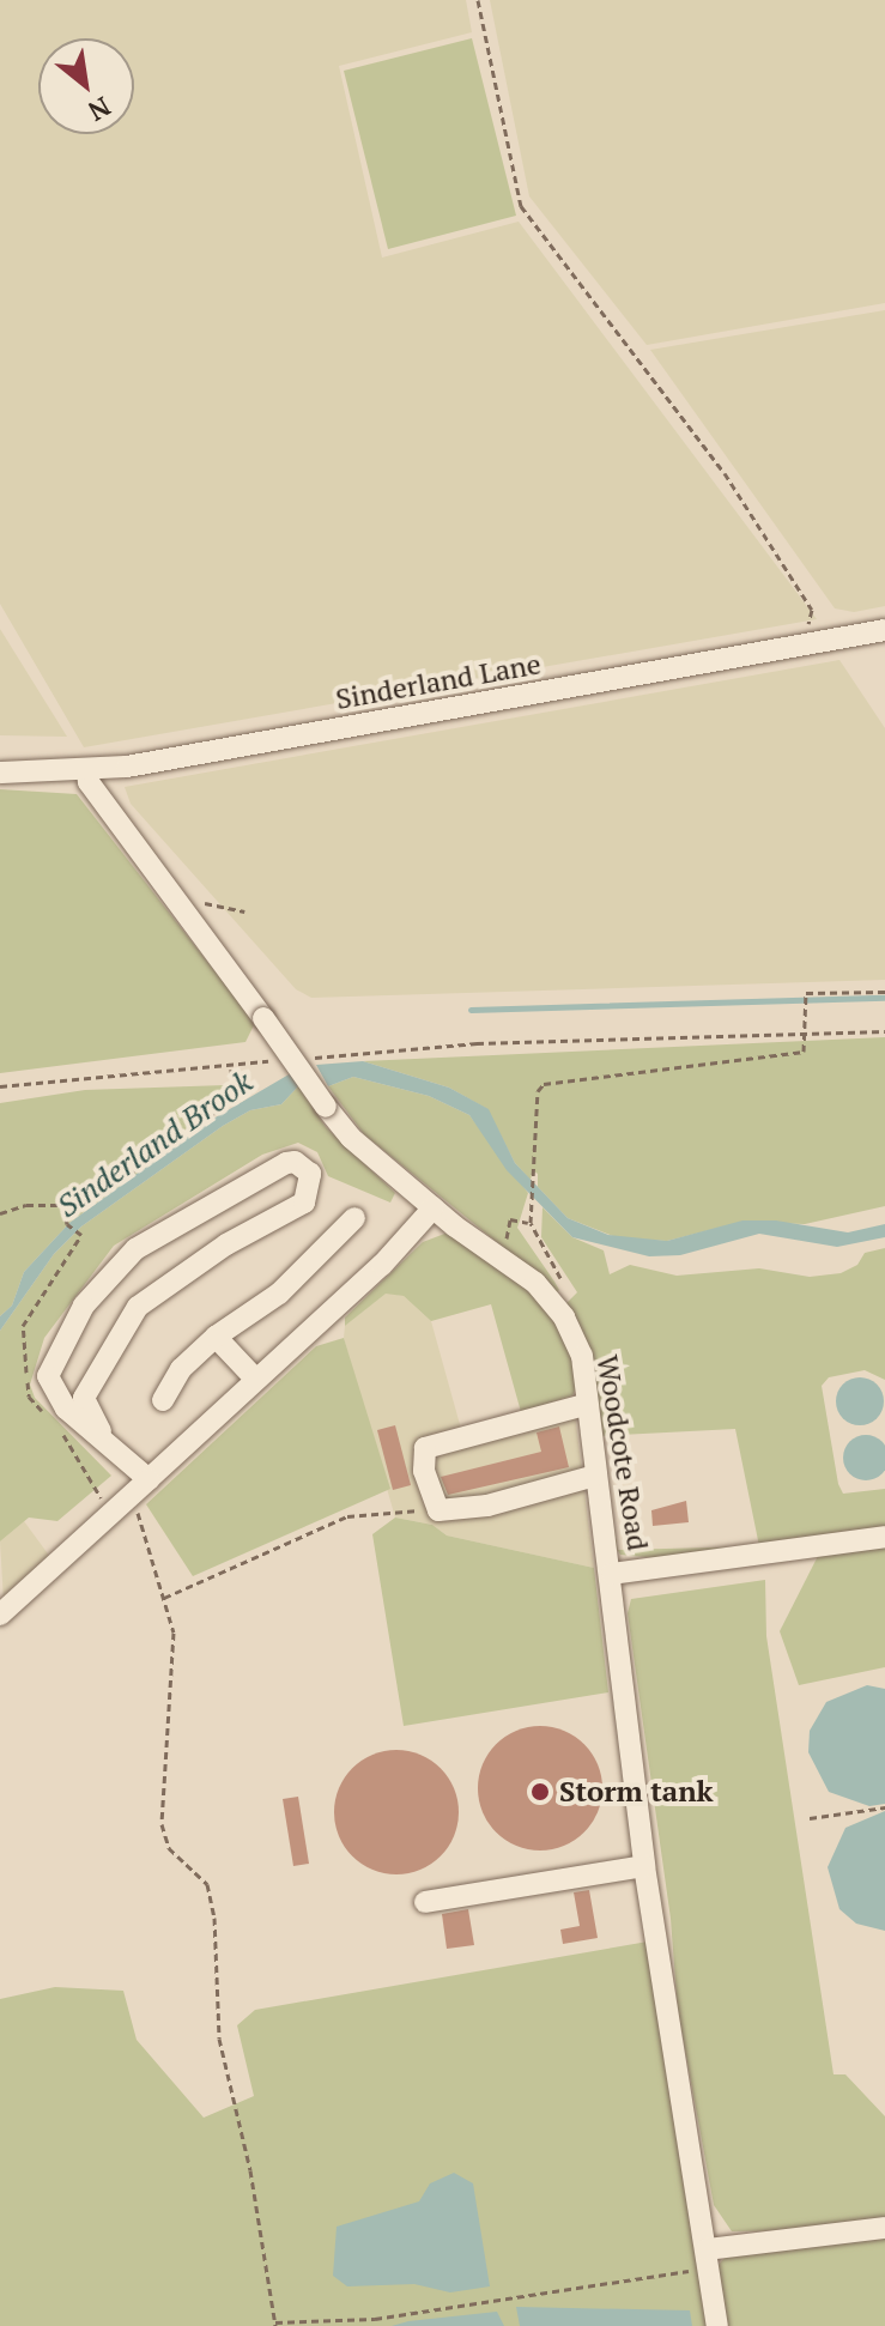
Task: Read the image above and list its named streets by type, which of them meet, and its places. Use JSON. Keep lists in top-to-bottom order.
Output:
{
  "streets": {
    "street": ["Sinderland Lane", "Woodcote Road"]
  },
  "crossings": [
    ["Sinderland Lane", "Woodcote Road"]
  ],
  "water": ["Sinderland Brook"],
  "places": ["Storm tank"],
  "north": "bottom right"
}
